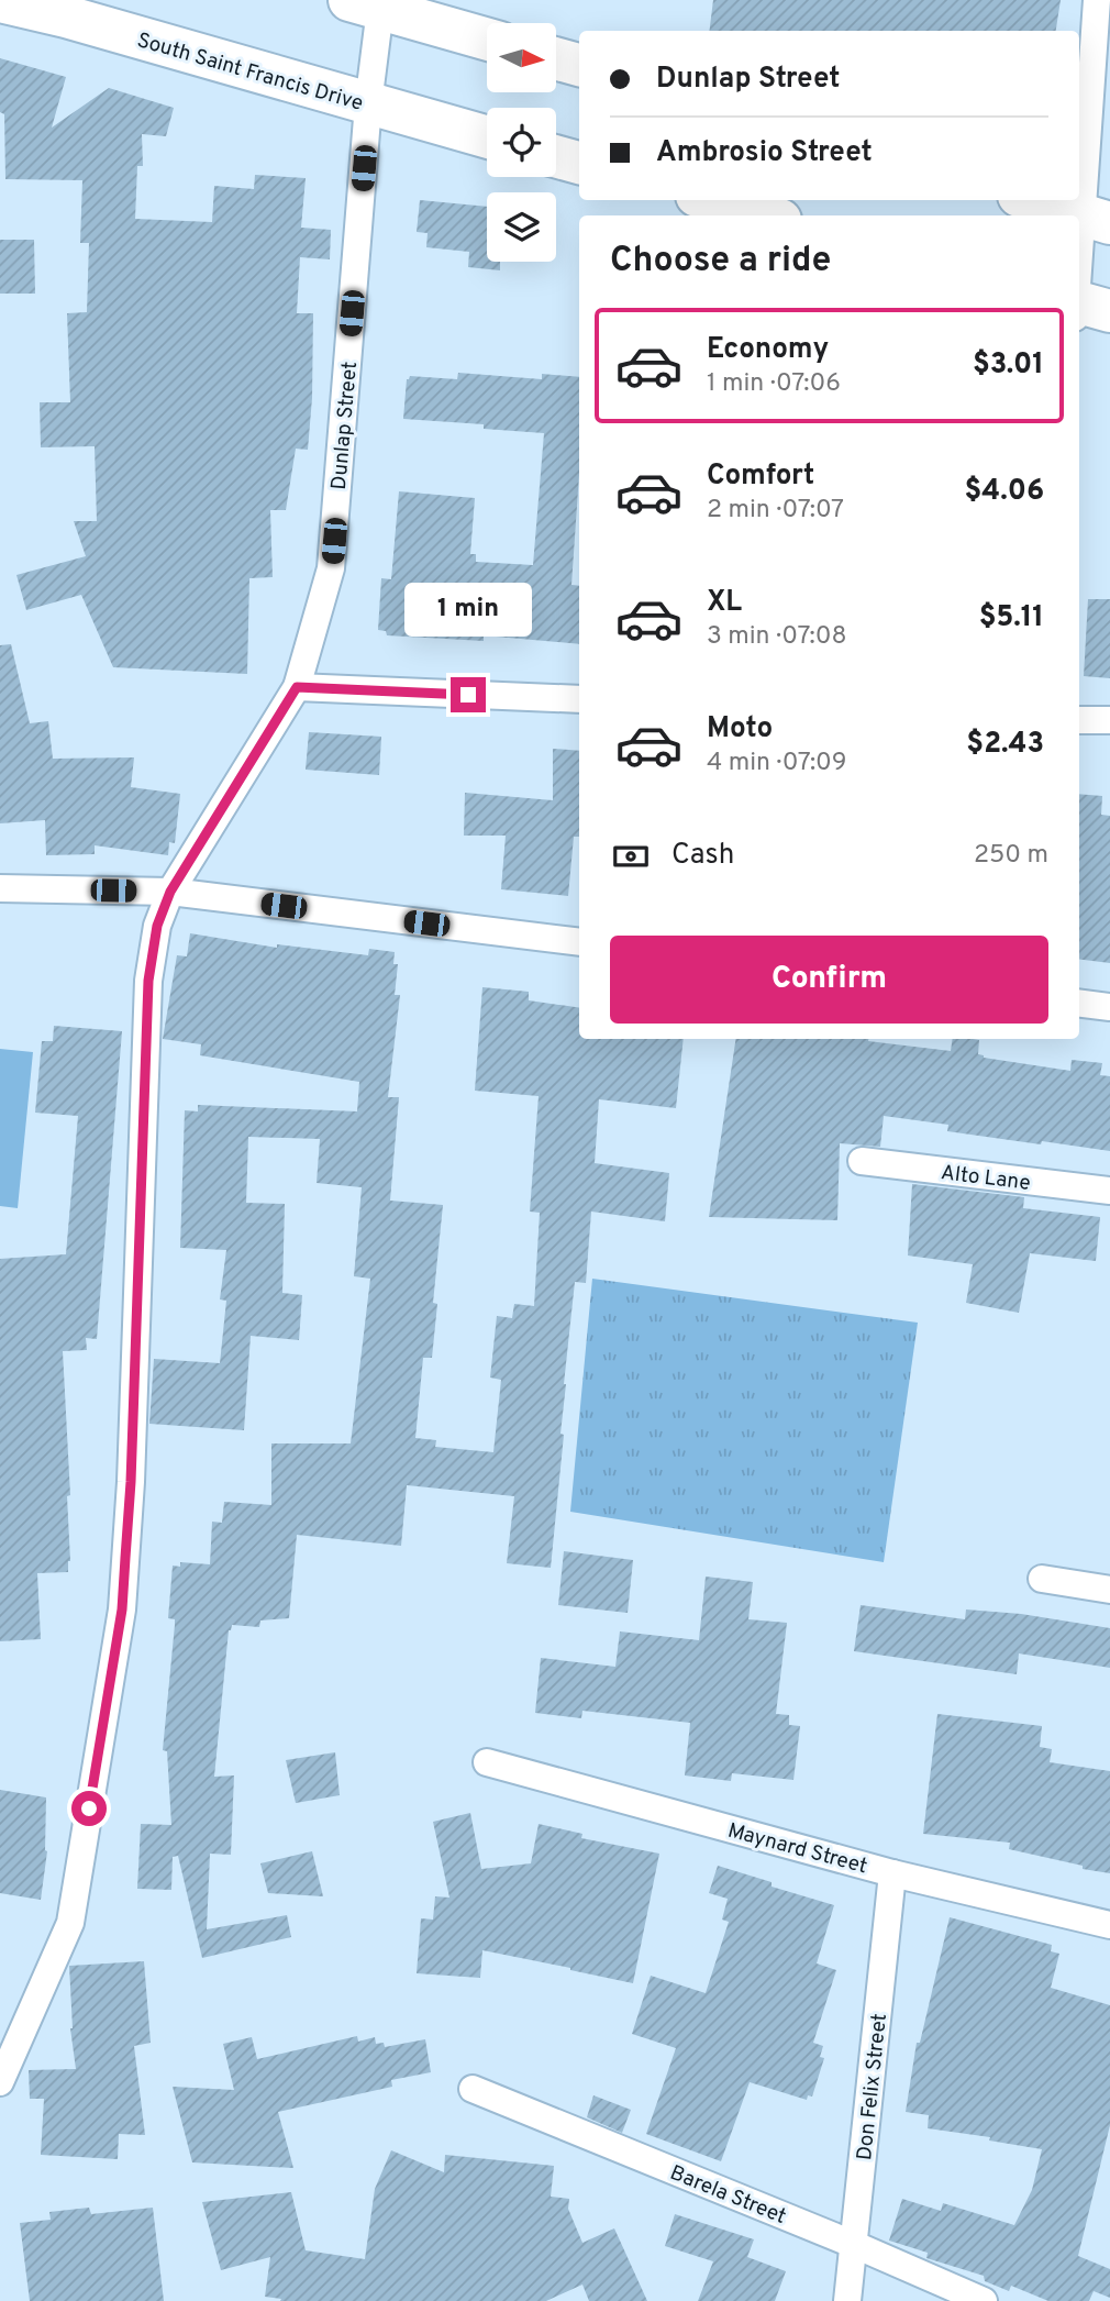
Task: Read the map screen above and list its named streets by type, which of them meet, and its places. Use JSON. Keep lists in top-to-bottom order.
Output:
{
  "streets": {
    "highway": ["South Saint Francis Drive"],
    "street": [
      "Dunlap Street",
      "Alto Lane",
      "Maynard Street",
      "Don Felix Street",
      "Barela Street"
    ]
  },
  "crossings": [
    ["South Saint Francis Drive", "Dunlap Street"],
    ["Maynard Street", "Don Felix Street"],
    ["Don Felix Street", "Barela Street"]
  ],
  "north": "right",
  "page": {
    "banner": ["Dunlap Street", "Ambrosio Street"],
    "heading": "Choose a ride",
    "list": [
      {
        "name": "Economy",
        "note": "1 min · 07:06",
        "value": "$3.01"
      },
      {
        "name": "Comfort",
        "note": "2 min · 07:07",
        "value": "$4.06"
      },
      {
        "name": "XL",
        "note": "3 min · 07:08",
        "value": "$5.11"
      },
      {
        "name": "Moto",
        "note": "4 min · 07:09",
        "value": "$2.43"
      }
    ],
    "bubble": "1 min",
    "pay": ["Cash", "250 m"],
    "buttons": "Confirm"
  }
}
